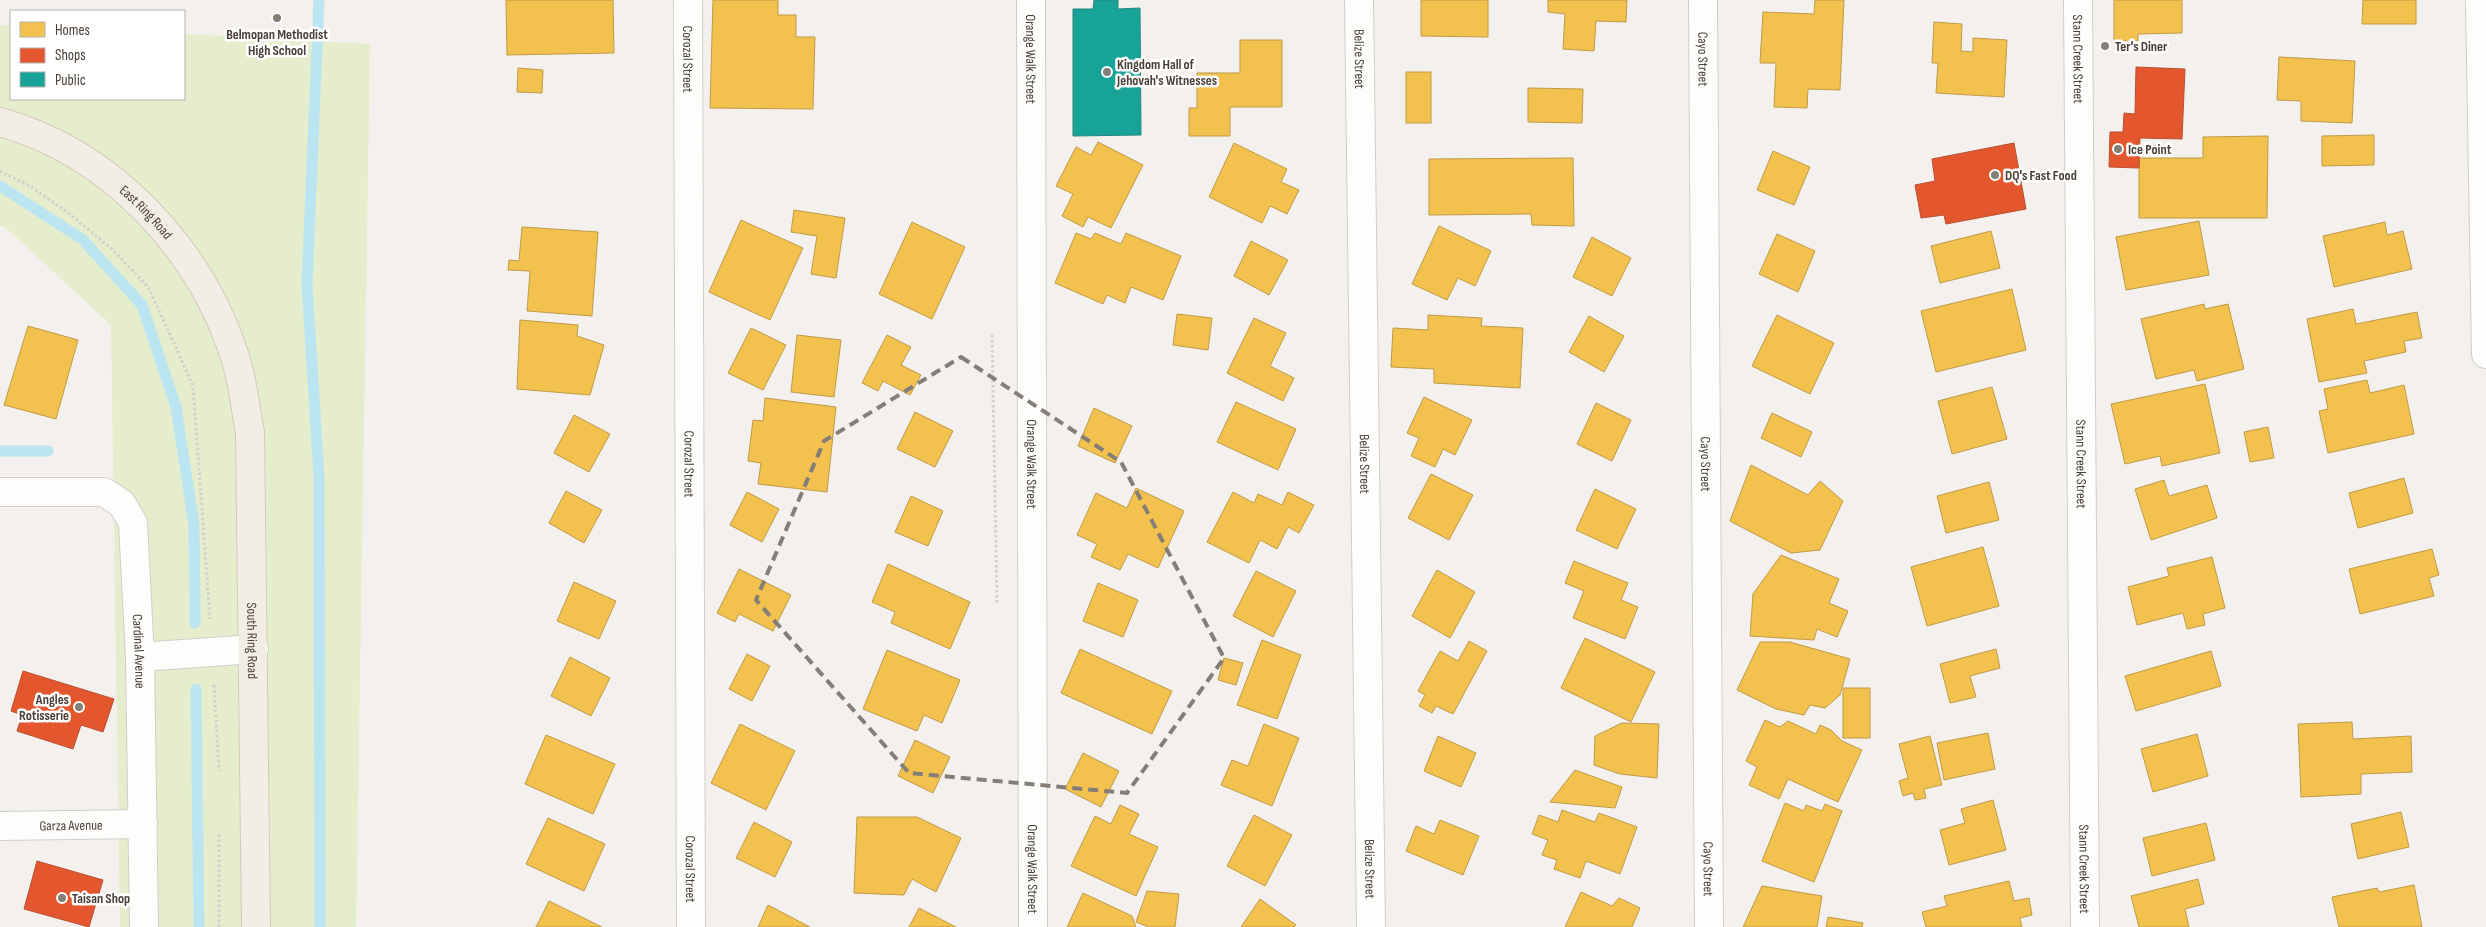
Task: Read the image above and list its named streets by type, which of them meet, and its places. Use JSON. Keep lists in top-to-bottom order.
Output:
{
  "streets": {
    "main road": ["East Ring Road", "South Ring Road"],
    "street": [
      "Corozal Street",
      "Orange Walk Street",
      "Belize Street",
      "Cayo Street",
      "Stann Creek Street",
      "Cardinal Avenue",
      "Garza Avenue"
    ]
  },
  "crossings": [
    ["East Ring Road", "South Ring Road"],
    ["Cardinal Avenue", "Garza Avenue"]
  ],
  "places": [
    "Belmopan Methodist High School",
    "Ter's Diner",
    "Kingdom Hall of Jehovah's Witnesses",
    "Ice Point",
    "DQ's Fast Food",
    "Angles Rotisserie",
    "Taisan Shop"
  ],
  "legend": ["Homes", "Shops", "Public"]
}
